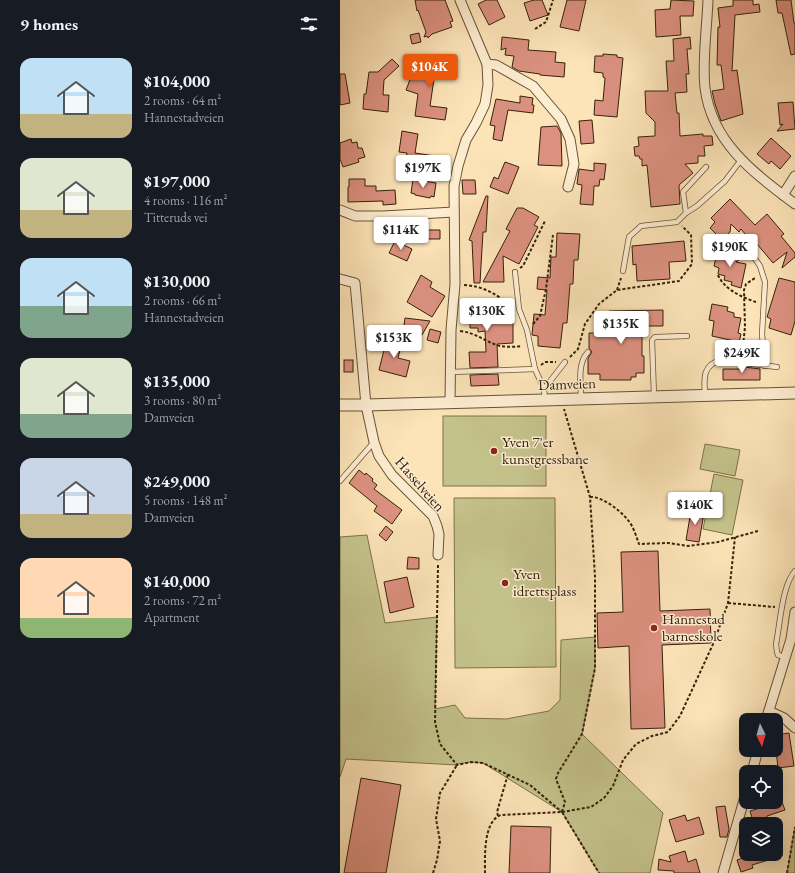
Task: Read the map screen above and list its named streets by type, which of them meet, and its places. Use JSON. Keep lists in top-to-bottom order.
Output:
{
  "streets": {
    "street": ["Damveien", "Hasselveien"]
  },
  "crossings": [
    ["Damveien", "Hasselveien"]
  ],
  "places": ["Yven 7'er kunstgressbane", "Yven idrettsplass", "Hannestad barneskole"],
  "north": "bottom",
  "page": {
    "heading": "9 homes",
    "list": [
      {
        "name": "$104,000",
        "note": "2 rooms · 64 m² · Hannestadveien"
      },
      {
        "name": "$197,000",
        "note": "4 rooms · 116 m² · Titteruds vei"
      },
      {
        "name": "$130,000",
        "note": "2 rooms · 66 m² · Hannestadveien"
      },
      {
        "name": "$135,000",
        "note": "3 rooms · 80 m² · Damveien"
      },
      {
        "name": "$249,000",
        "note": "5 rooms · 148 m² · Damveien"
      },
      {
        "name": "$140,000",
        "note": "2 rooms · 72 m² · Apartment"
      }
    ],
    "price": [
      "$104K",
      "$197K",
      "$114K",
      "$190K",
      "$130K",
      "$135K",
      "$153K",
      "$249K",
      "$140K"
    ]
  }
}
